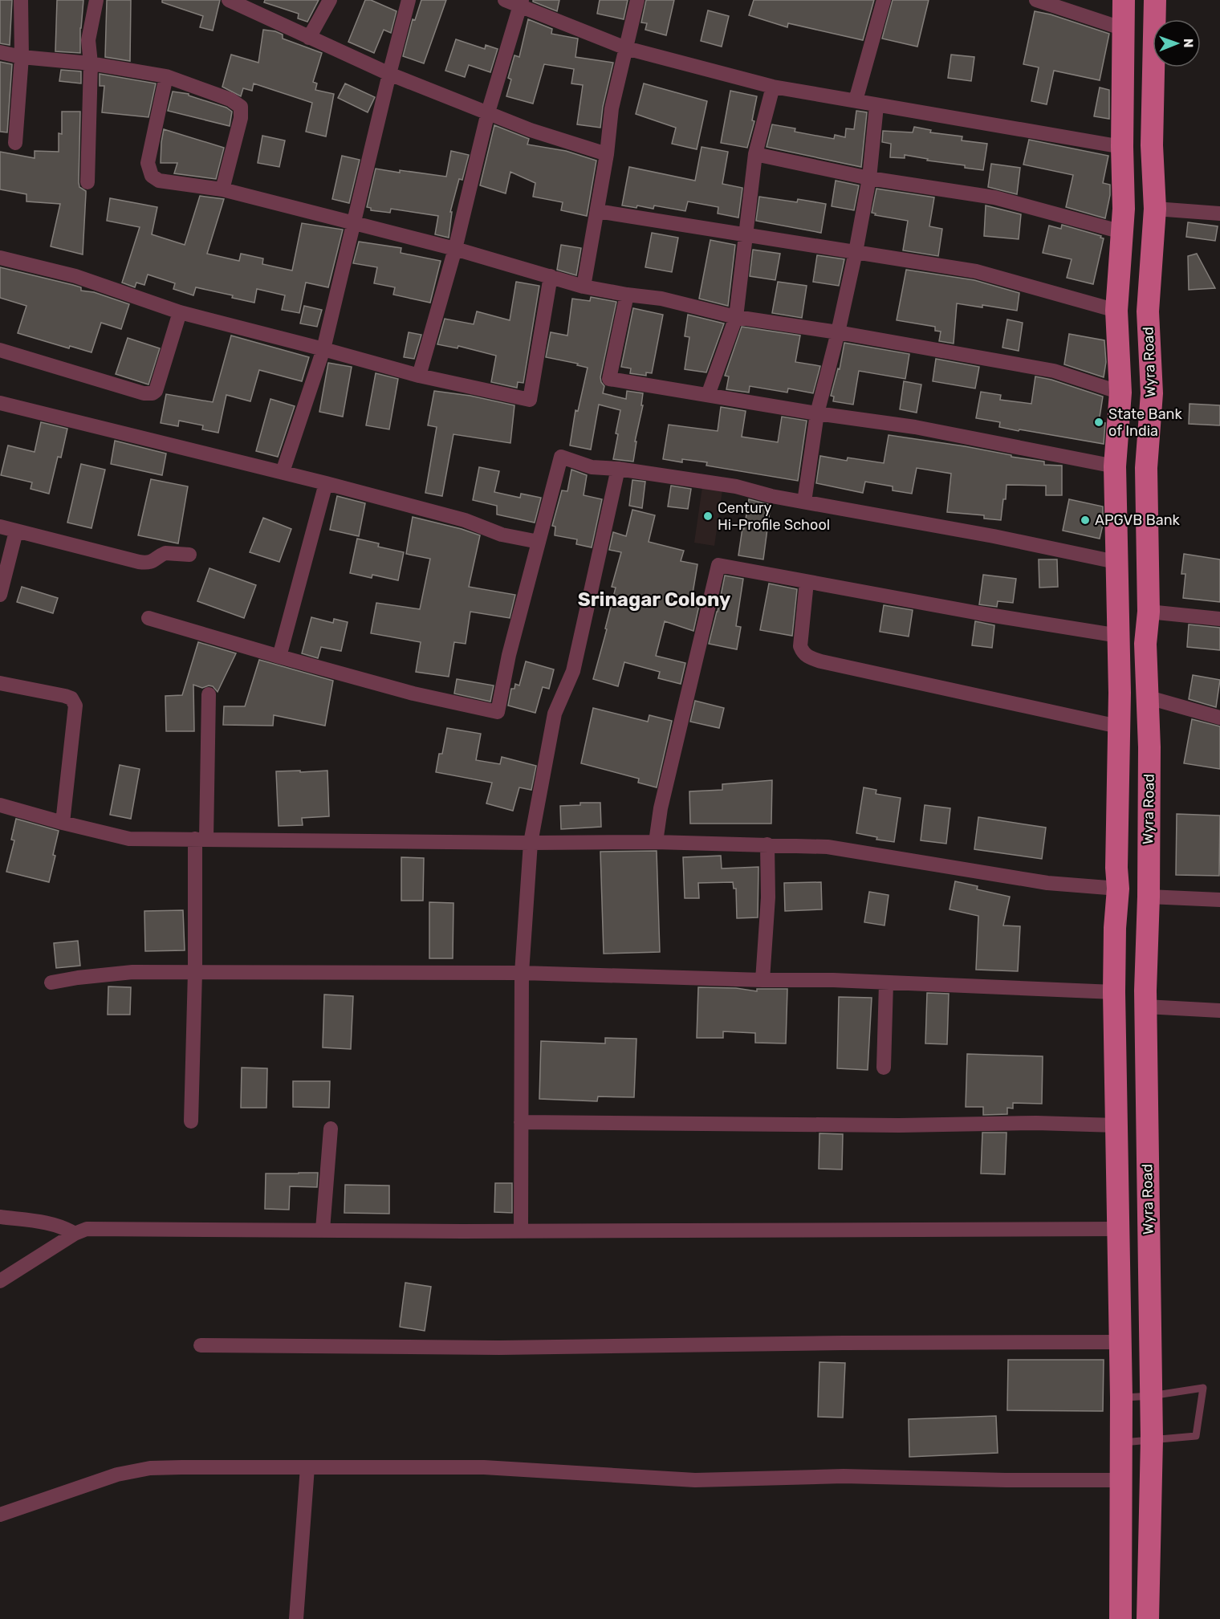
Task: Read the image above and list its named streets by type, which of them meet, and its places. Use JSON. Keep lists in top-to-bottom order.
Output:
{
  "streets": {
    "main road": ["Wyra Road"]
  },
  "districts": ["Srinagar Colony"],
  "places": ["State Bank of India", "Century Hi-Profile School", "APGVB Bank"],
  "north": "right"
}
